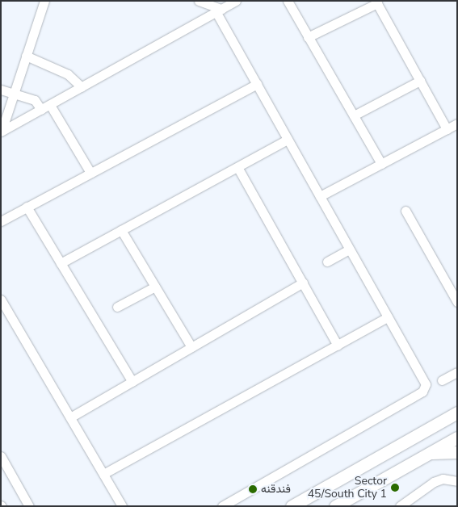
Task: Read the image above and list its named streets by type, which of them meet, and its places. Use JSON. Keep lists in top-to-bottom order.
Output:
{
  "places": ["Sector 45/South City 1", "فندقنه"]
}
